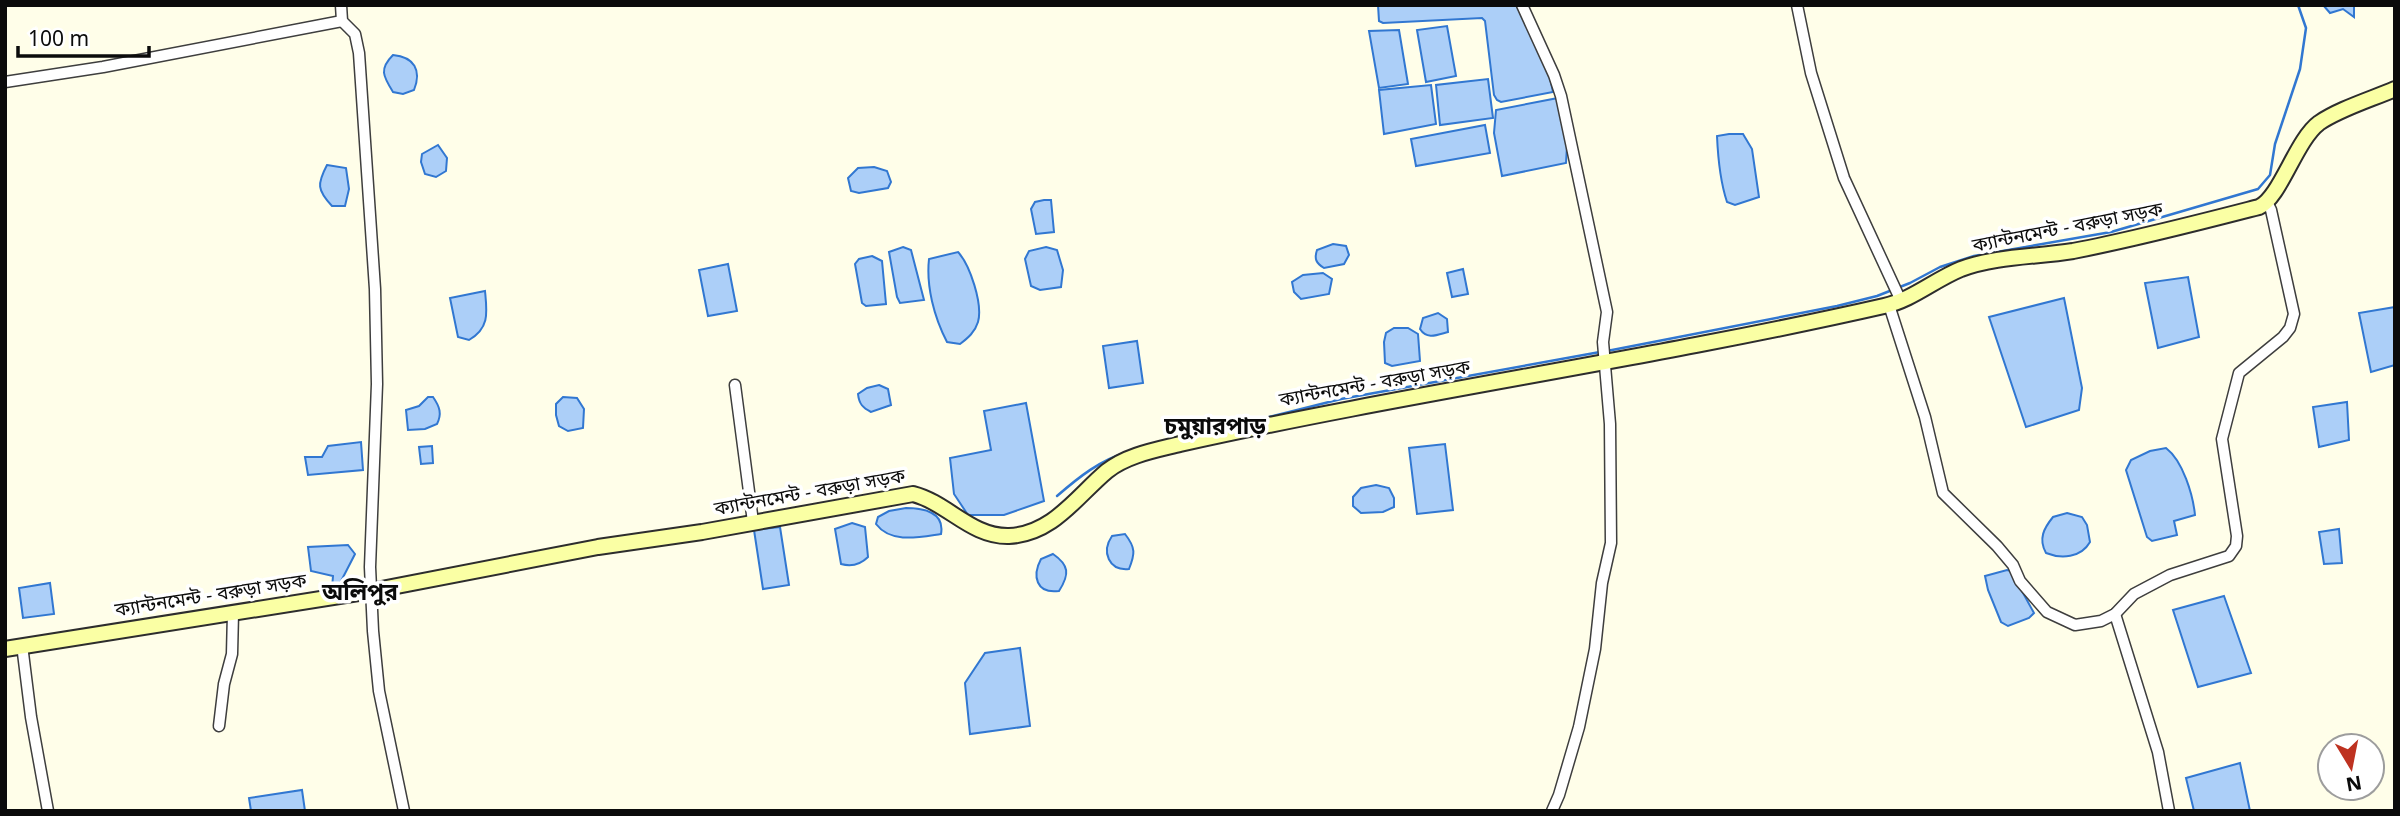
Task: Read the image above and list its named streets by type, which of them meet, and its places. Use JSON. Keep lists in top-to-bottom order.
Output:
{
  "streets": {
    "main road": ["ক্যান্টনমেন্ট - বরুড়া সড়ক"]
  },
  "districts": ["চমুয়ারপাড়", "অলিপুর"],
  "scale_bar": "100 m",
  "north": "bottom"
}
